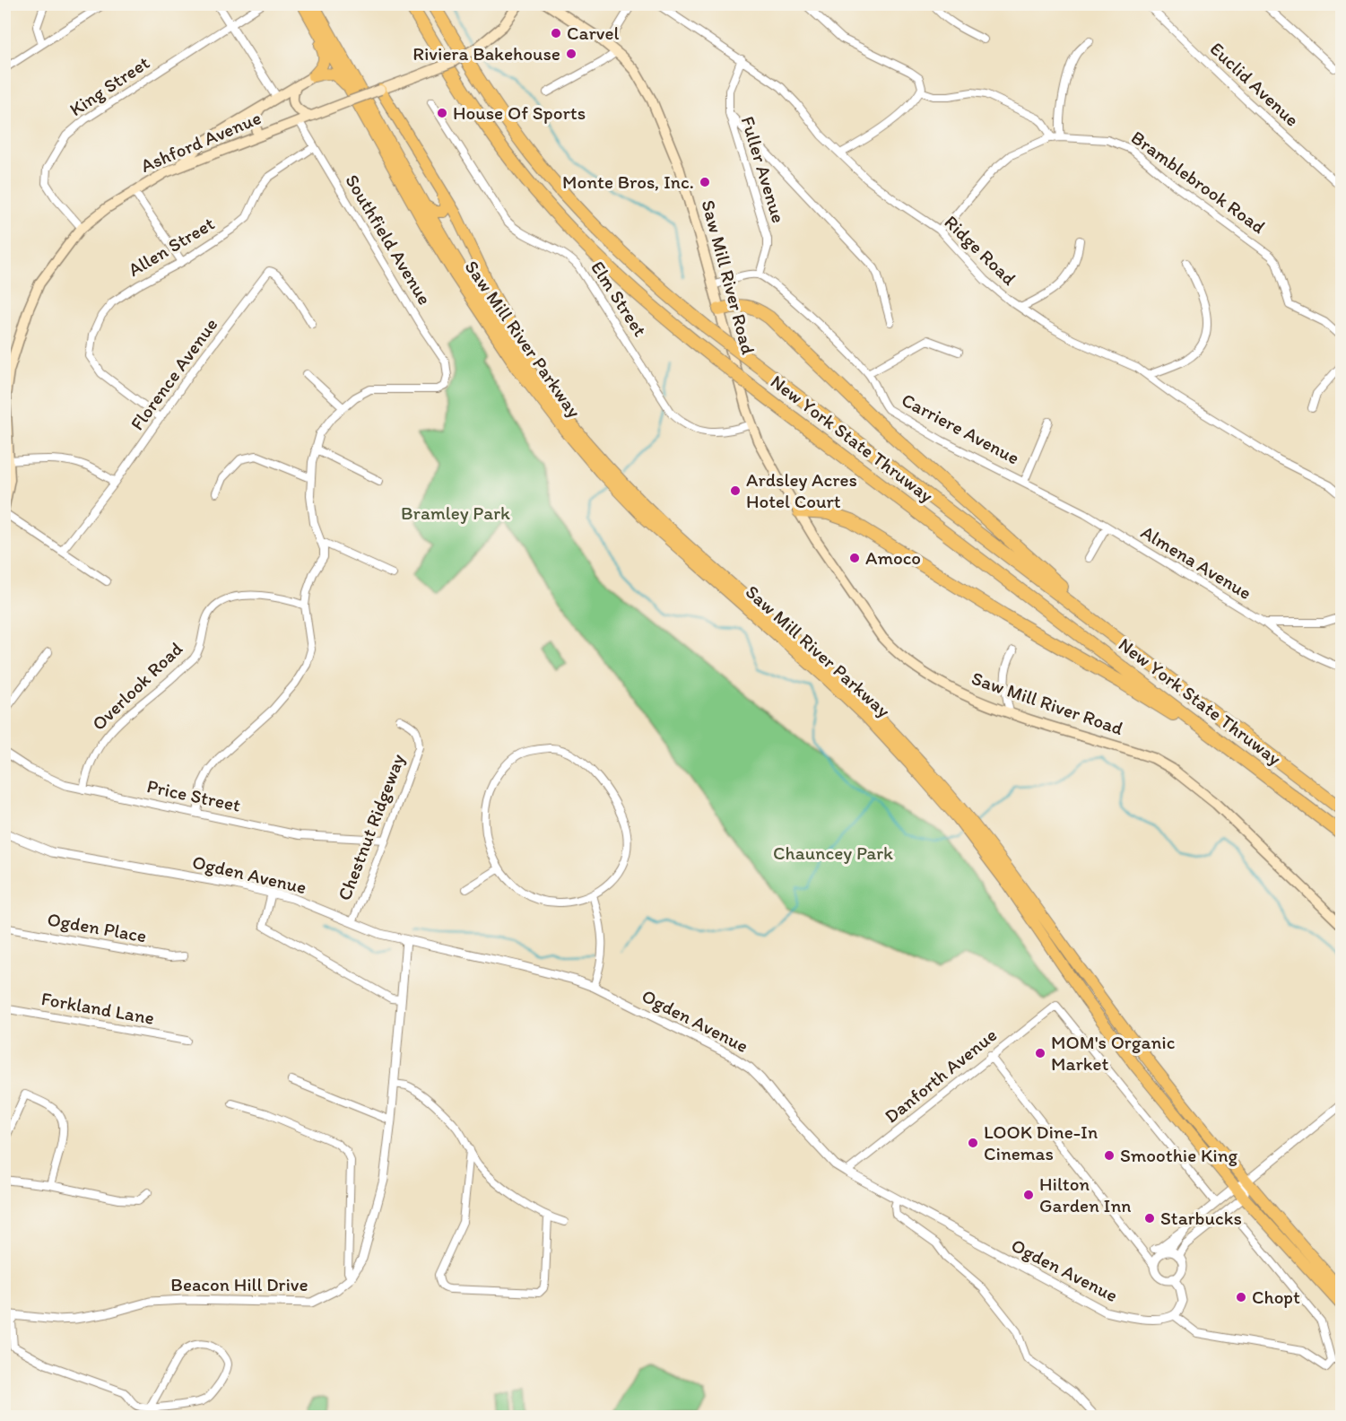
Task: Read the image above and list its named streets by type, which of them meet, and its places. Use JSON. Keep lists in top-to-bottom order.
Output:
{
  "streets": {
    "highway": ["Saw Mill River Parkway", "New York State Thruway"],
    "main road": ["Ashford Avenue", "Saw Mill River Road"],
    "street": [
      "Euclid Avenue",
      "King Street",
      "Fuller Avenue",
      "Bramblebrook Road",
      "Southfield Avenue",
      "Allen Street",
      "Ridge Road",
      "Elm Street",
      "Florence Avenue",
      "Carriere Avenue",
      "Almena Avenue",
      "Overlook Road",
      "Price Street",
      "Chestnut Ridgeway",
      "Ogden Avenue",
      "Ogden Place",
      "Forkland Lane",
      "Danforth Avenue",
      "Beacon Hill Drive"
    ]
  },
  "crossings": [
    ["King Street", "Ashford Avenue"],
    ["Ashford Avenue", "Southfield Avenue"],
    ["Ashford Avenue", "Saw Mill River Parkway"],
    ["Fuller Avenue", "Ridge Road"],
    ["Fuller Avenue", "Carriere Avenue"],
    ["Southfield Avenue", "Allen Street"],
    ["Allen Street", "Florence Avenue"],
    ["Saw Mill River Road", "Elm Street"],
    ["Carriere Avenue", "Almena Avenue"],
    ["Overlook Road", "Price Street"],
    ["Price Street", "Chestnut Ridgeway"],
    ["Chestnut Ridgeway", "Ogden Avenue"],
    ["Ogden Avenue", "Danforth Avenue"],
    ["Ogden Avenue", "Beacon Hill Drive"]
  ],
  "parks": ["Bramley Park", "Chauncey Park"],
  "places": [
    "Carvel",
    "Riviera Bakehouse",
    "House Of Sports",
    "Monte Bros, Inc.",
    "Ardsley Acres Hotel Court",
    "Amoco",
    "MOM's Organic Market",
    "LOOK Dine-In Cinemas",
    "Smoothie King",
    "Hilton Garden Inn",
    "Starbucks",
    "Chopt"
  ]
}
